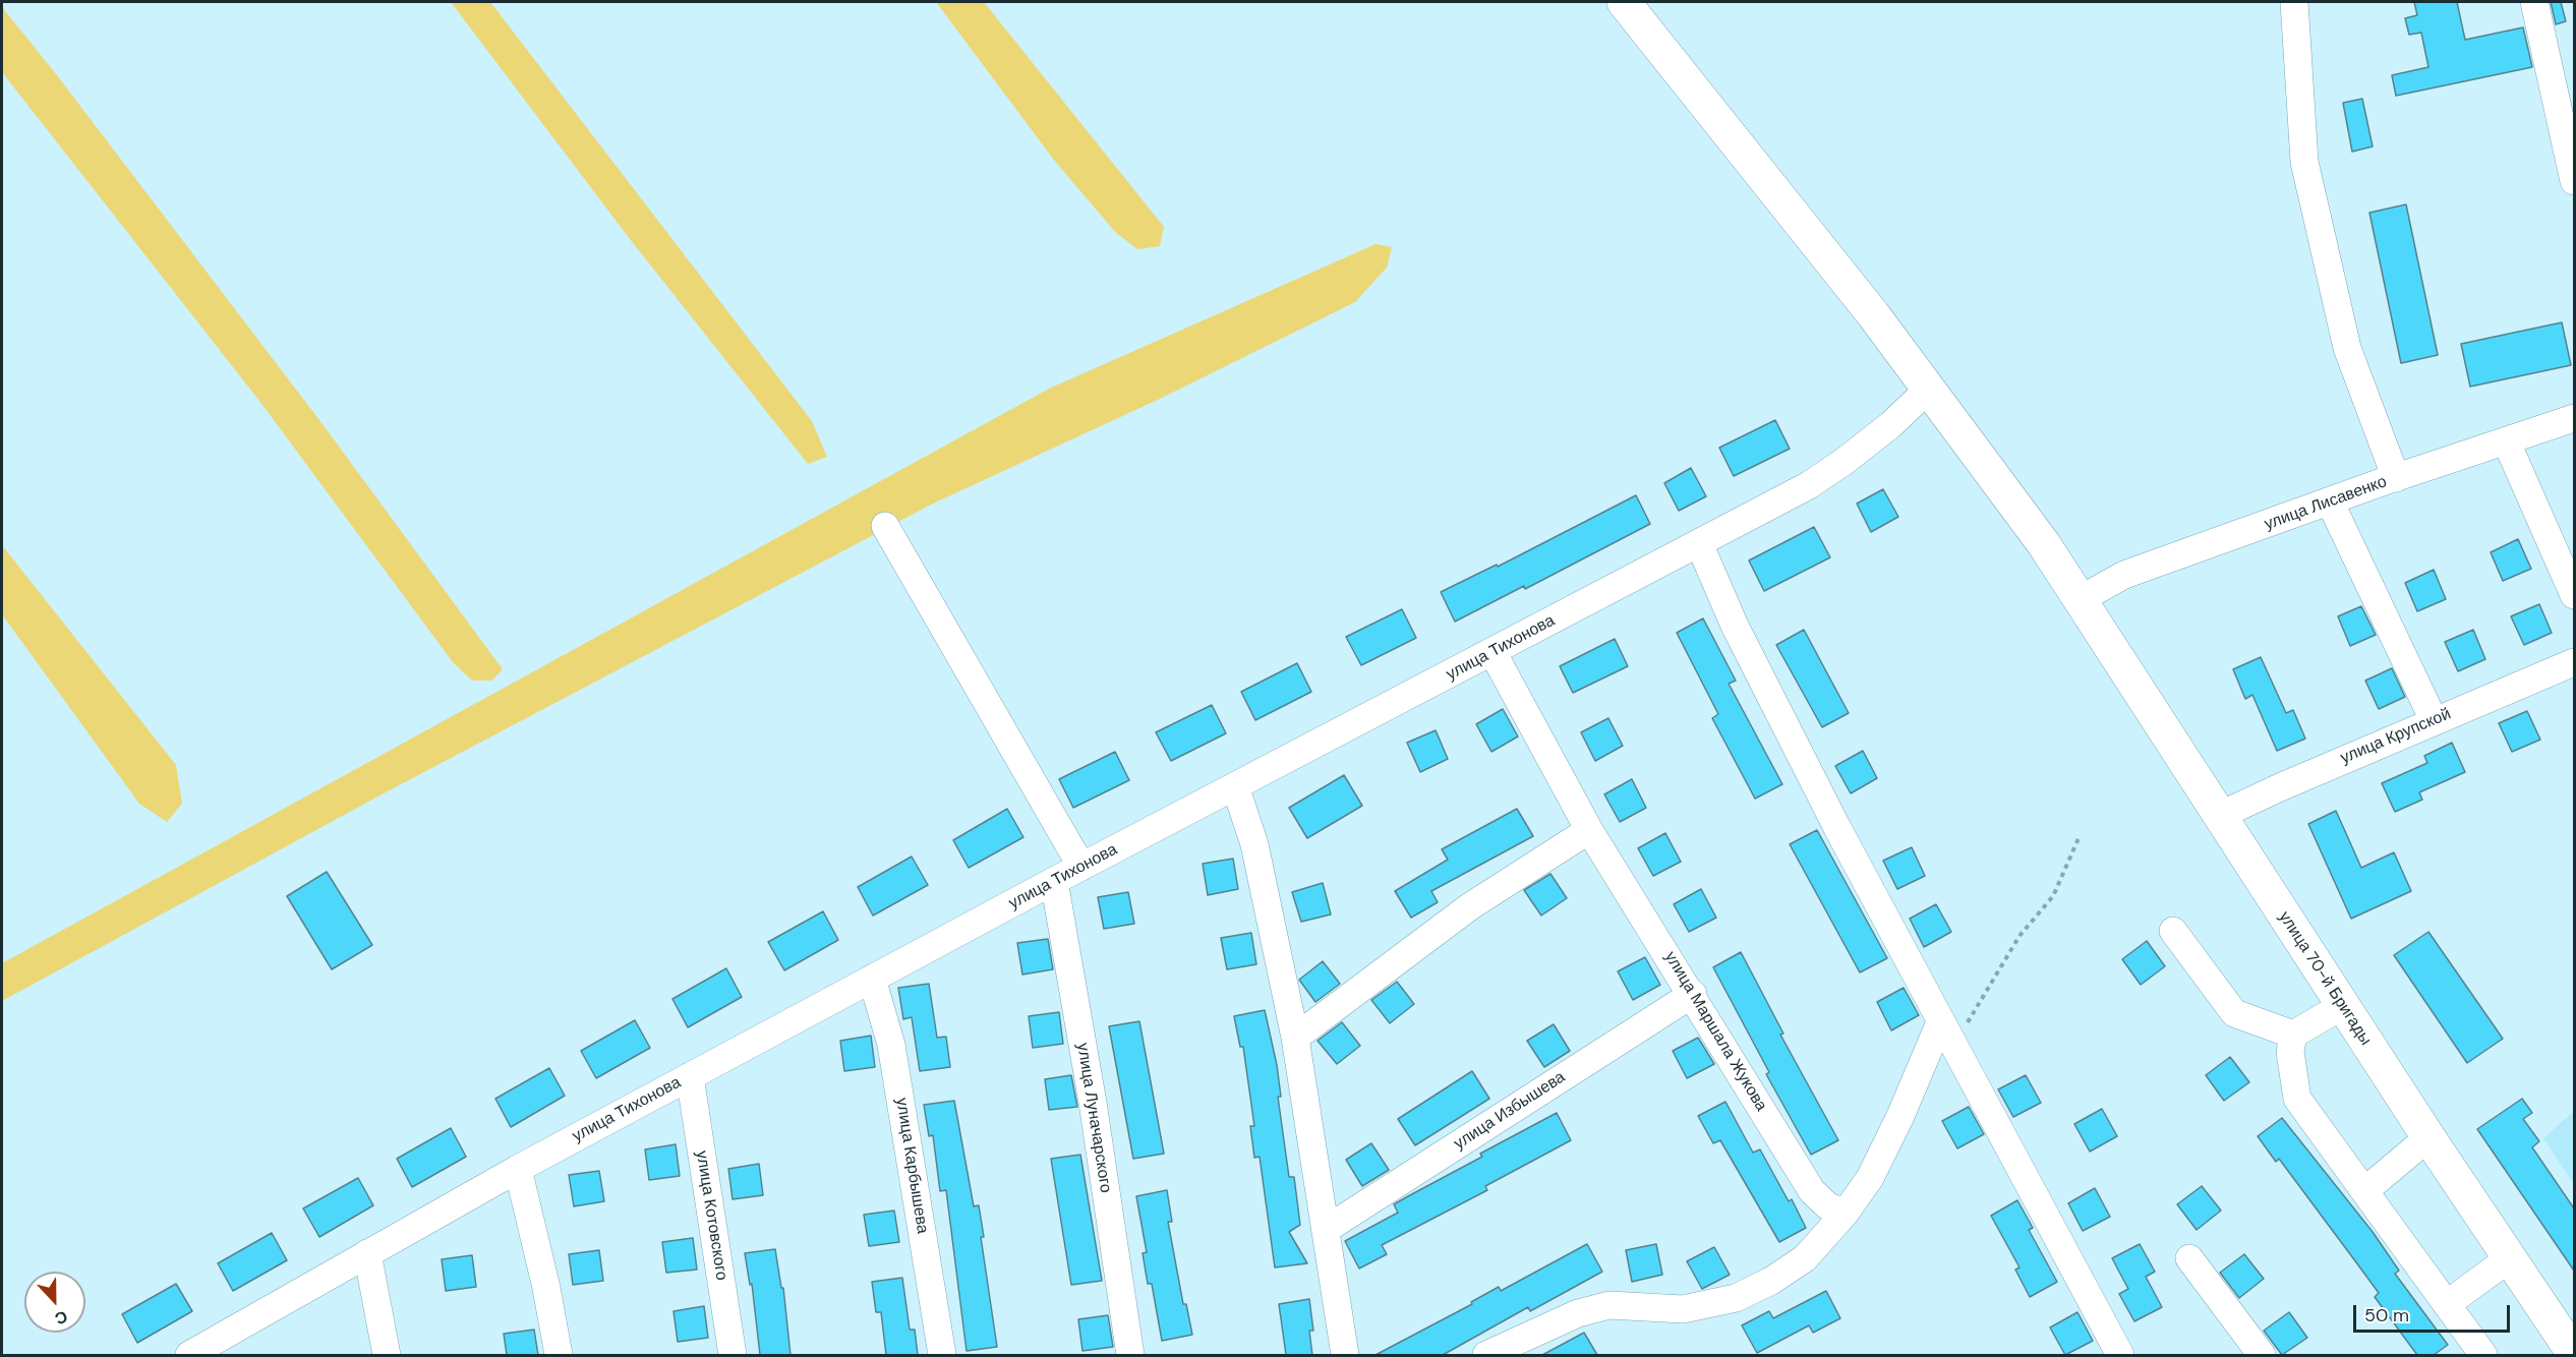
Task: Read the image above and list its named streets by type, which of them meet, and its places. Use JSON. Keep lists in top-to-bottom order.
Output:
{
  "streets": {
    "main road": ["улица 70-й Бригады"],
    "street": [
      "улица Лисавенко",
      "улица Тихонова",
      "улица Крупской",
      "улица Маршала Жукова",
      "улица Избышева",
      "улица Луначарского",
      "улица Карбышева",
      "улица Котовского"
    ]
  },
  "crossings": [
    ["улица Лисавенко", "улица 70-й Бригады"],
    ["улица Тихонова", "улица 70-й Бригады"],
    ["улица Тихонова", "улица Маршала Жукова"],
    ["улица Тихонова", "улица Луначарского"],
    ["улица Тихонова", "улица Карбышева"],
    ["улица Тихонова", "улица Котовского"],
    ["улица Крупской", "улица 70-й Бригады"],
    ["улица Маршала Жукова", "улица Избышева"]
  ],
  "scale_bar": "50 m",
  "north": "bottom"
}
